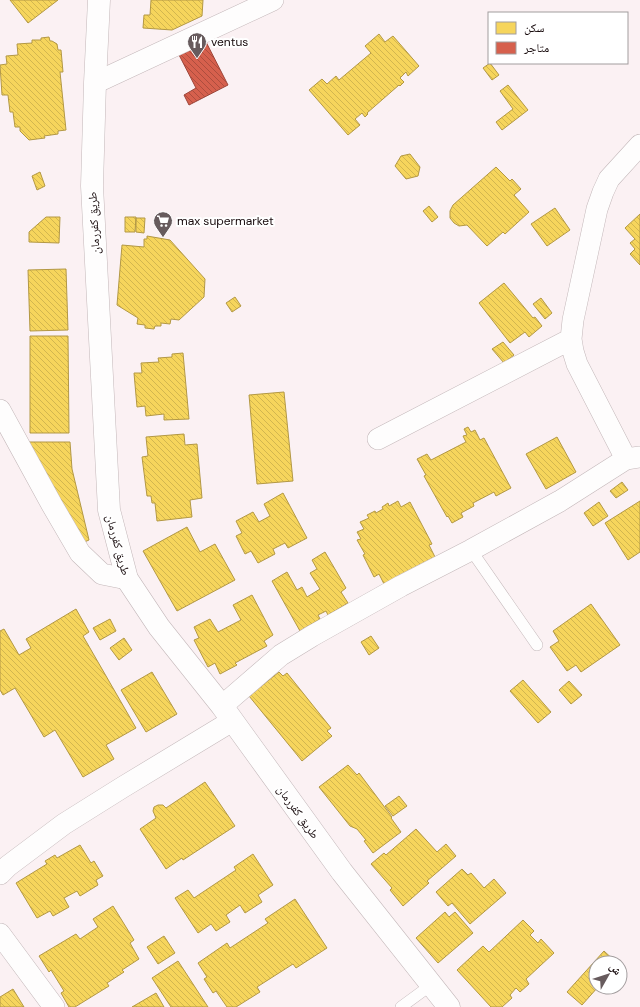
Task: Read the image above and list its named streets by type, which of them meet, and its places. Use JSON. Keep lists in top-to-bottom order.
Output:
{
  "streets": {
    "main road": ["طريق كفررمان"]
  },
  "places": {
    "restaurant": ["ventus"],
    "supermarket": ["max supermarket"]
  },
  "legend": ["سكن", "متاجر"],
  "north": "top right"
}
